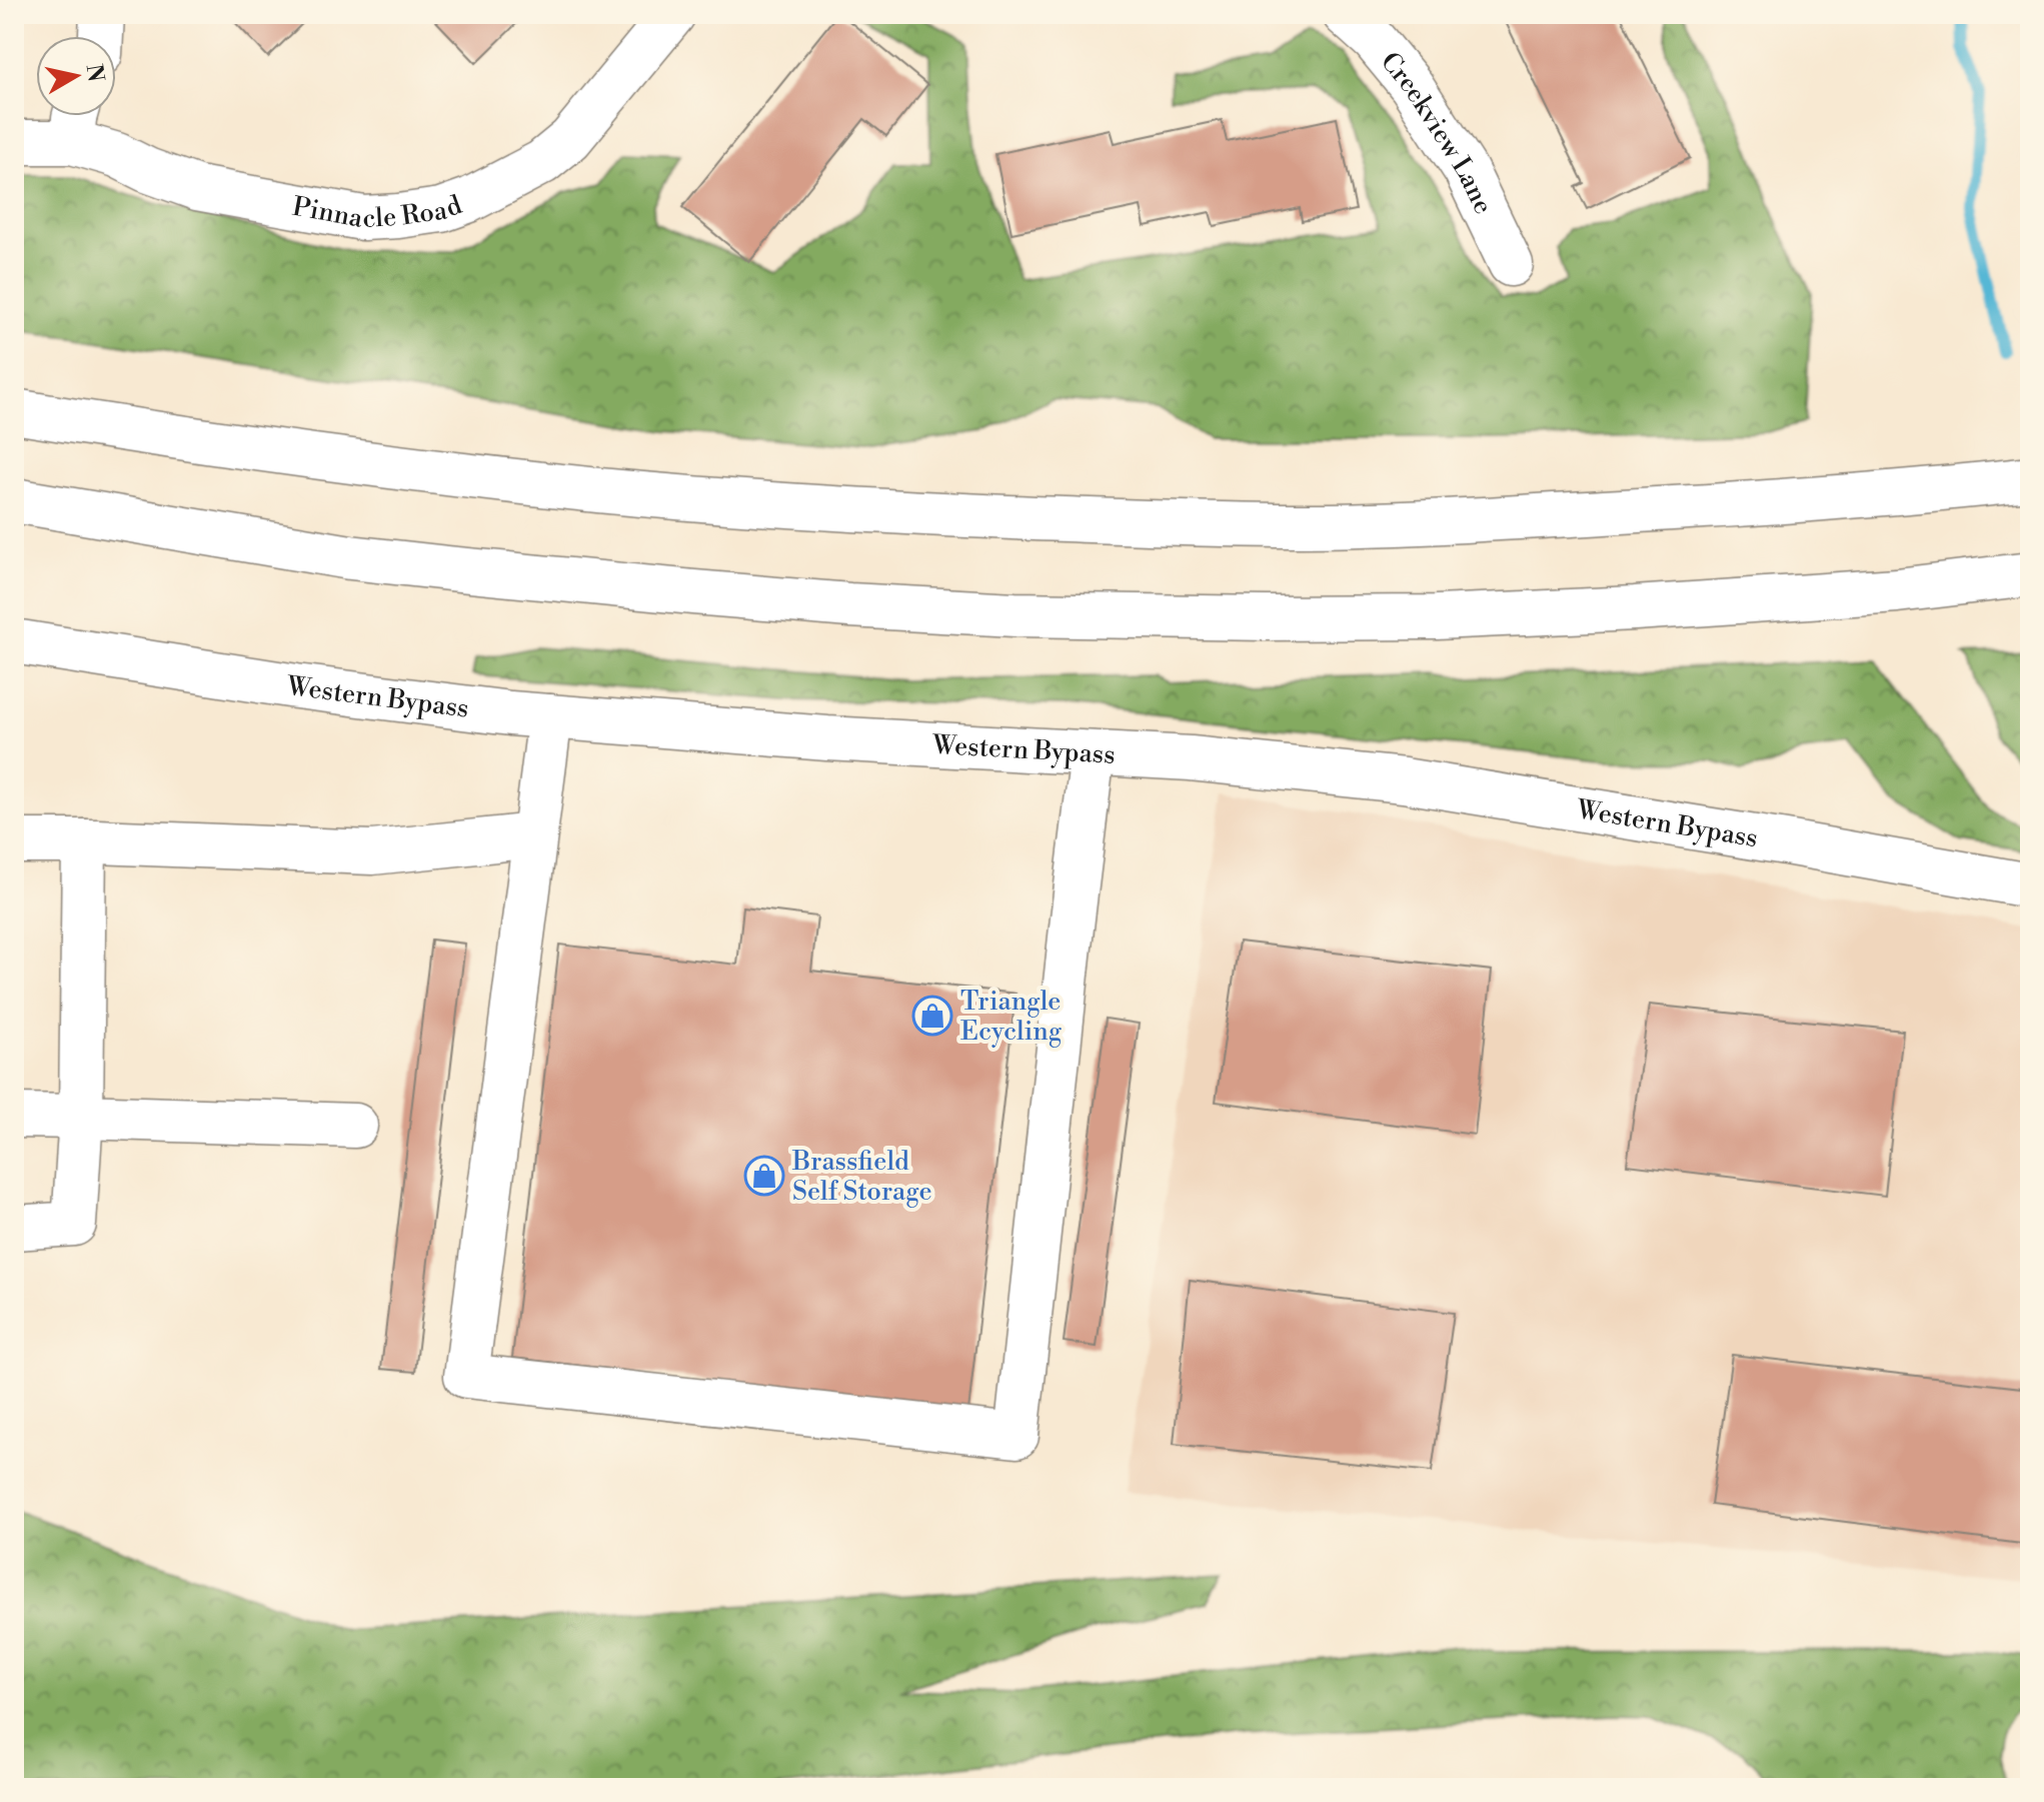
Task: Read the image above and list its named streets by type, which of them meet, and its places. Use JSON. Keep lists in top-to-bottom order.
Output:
{
  "streets": {
    "main road": ["Creekview Lane", "Pinnacle Road", "Western Bypass"]
  },
  "places": {
    "shop": ["Triangle Ecycling", "Brassfield Self Storage"]
  },
  "north": "right"
}
